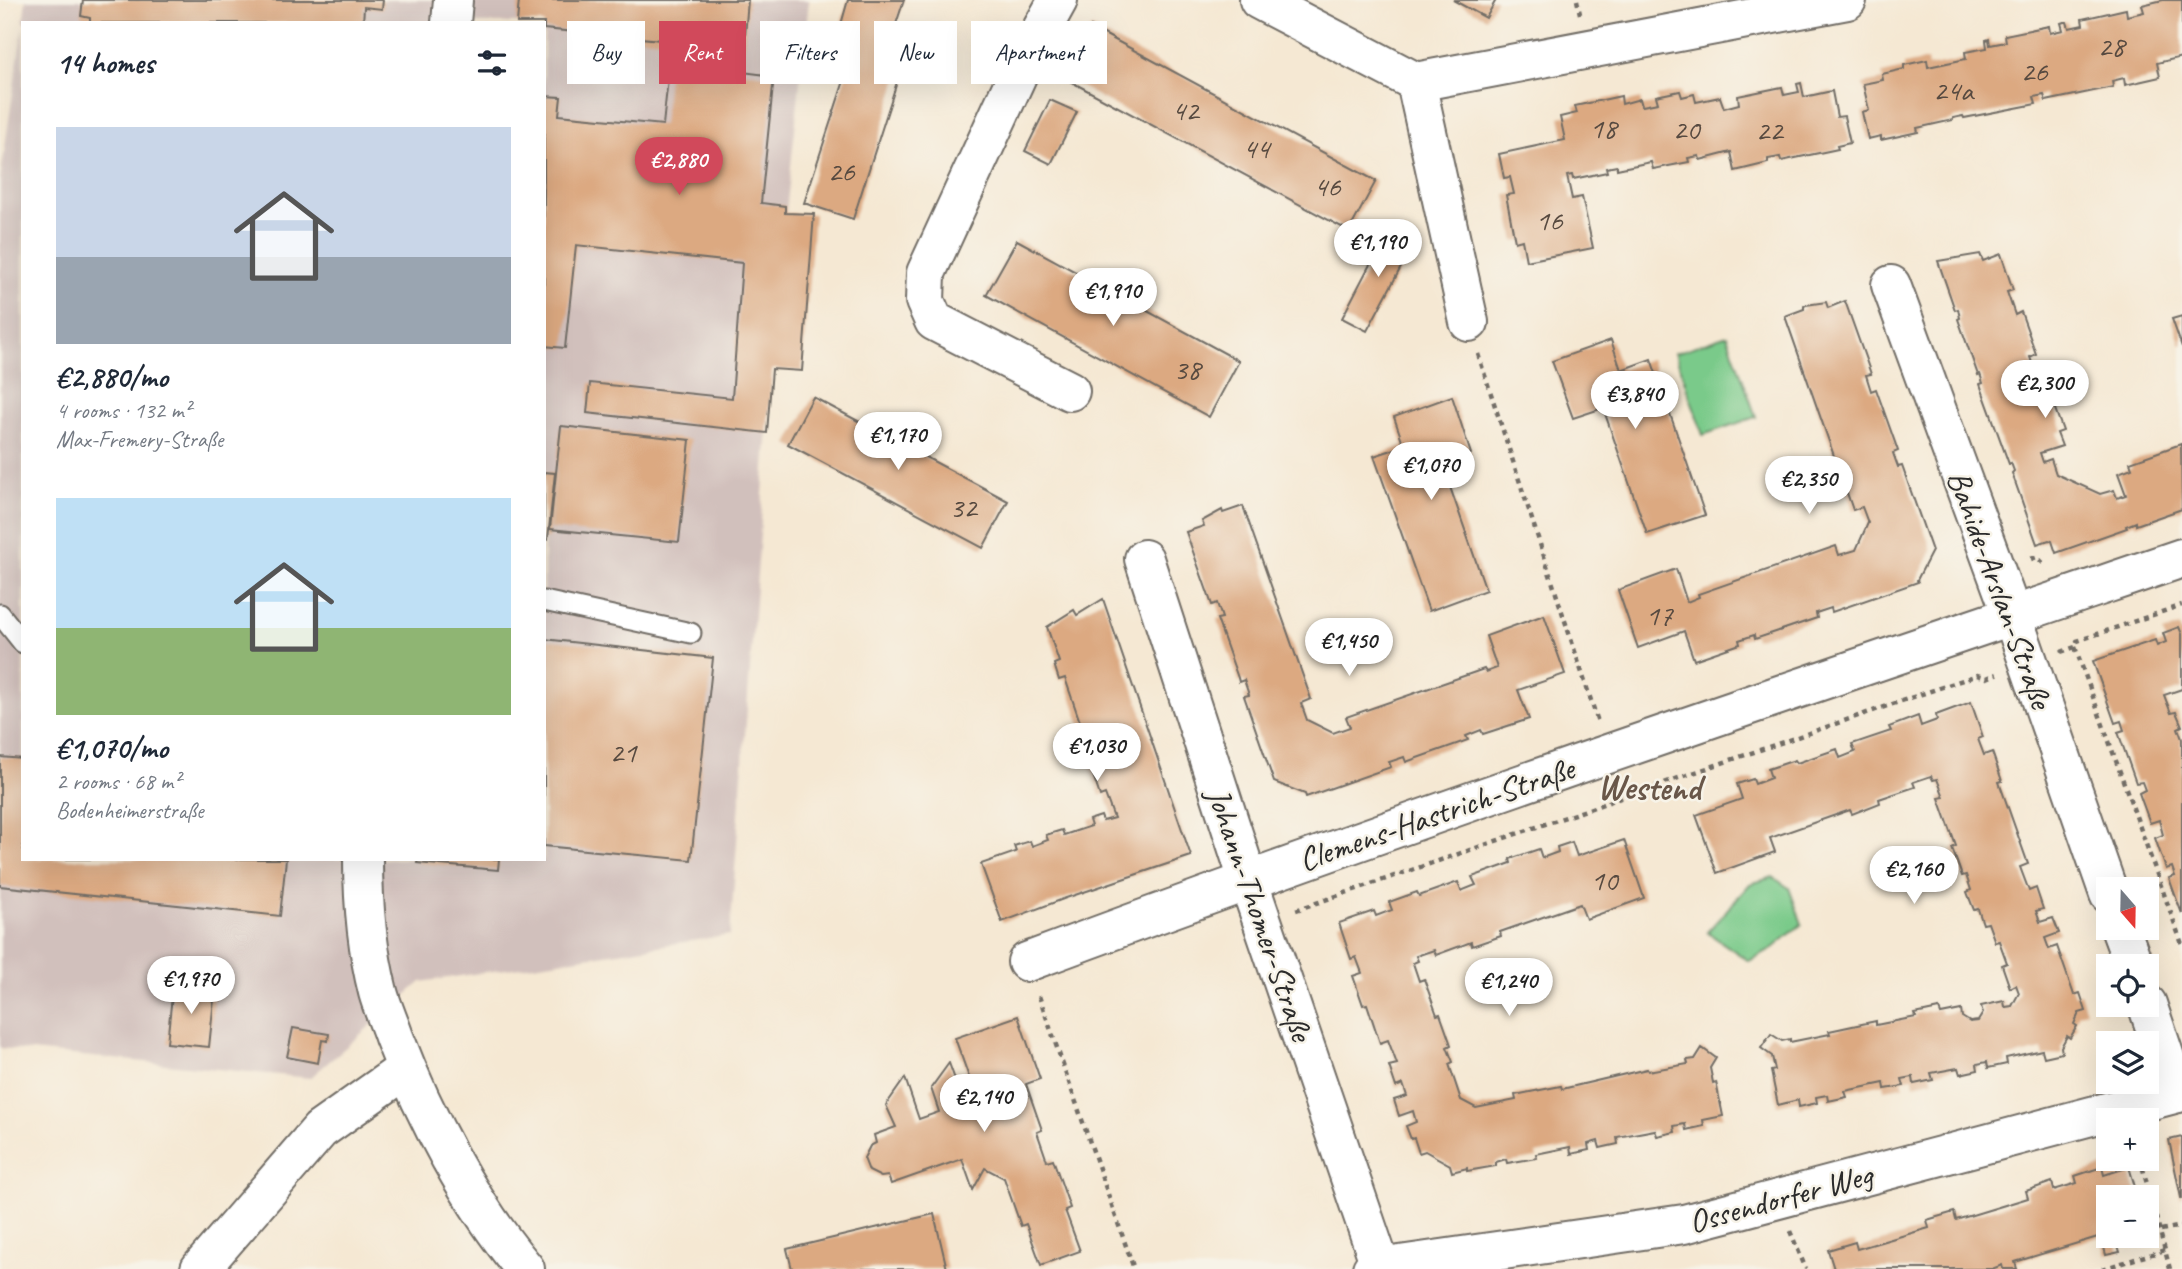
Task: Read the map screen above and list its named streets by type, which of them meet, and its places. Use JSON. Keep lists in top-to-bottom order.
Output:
{
  "streets": {
    "street": [
      "Bahide-Arslan-Straße",
      "Clemens-Hastrich-Straße",
      "Johann-Thomer-Straße",
      "Ossendorfer Weg"
    ]
  },
  "crossings": [
    ["Bahide-Arslan-Straße", "Clemens-Hastrich-Straße"],
    ["Clemens-Hastrich-Straße", "Johann-Thomer-Straße"],
    ["Johann-Thomer-Straße", "Ossendorfer Weg"]
  ],
  "districts": ["Westend"],
  "house_numbers": [
    "28",
    "26",
    "24a",
    "42",
    "18",
    "20",
    "22",
    "44",
    "26",
    "46",
    "16",
    "38",
    "32",
    "17",
    "21",
    "10"
  ],
  "north": "bottom",
  "page": {
    "chip": [
      "Buy",
      "Rent",
      "Filters",
      "New",
      "Apartment"
    ],
    "heading": "14 homes",
    "list": [
      {
        "name": "€2,880/mo",
        "note": "4 rooms · 132 m² · Max-Fremery-Straße"
      },
      {
        "name": "€1,070/mo",
        "note": "2 rooms · 68 m² · Bodenheimerstraße"
      }
    ],
    "price": [
      "€2,880",
      "€1,190",
      "€1,910",
      "€2,300",
      "€3,840",
      "€1,170",
      "€1,070",
      "€2,350",
      "€1,450",
      "€1,030",
      "€2,160",
      "€1,970",
      "€1,240",
      "€2,140"
    ],
    "map_buttons": ["+", "−"]
  }
}
